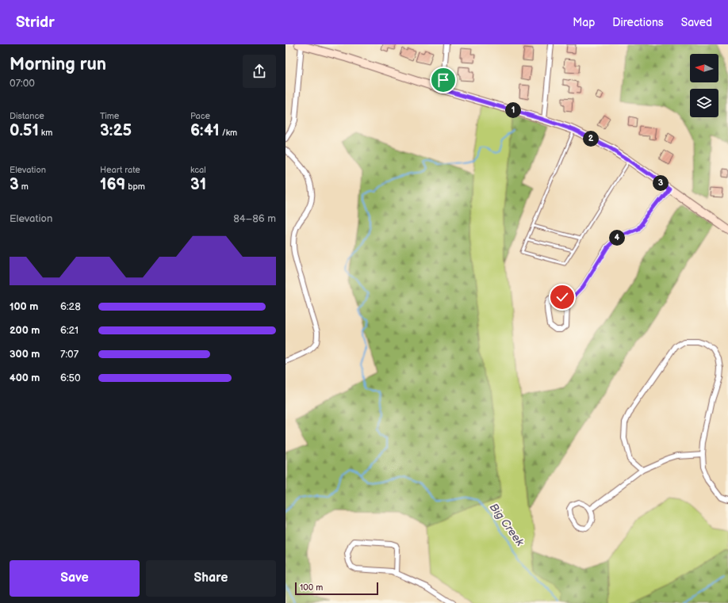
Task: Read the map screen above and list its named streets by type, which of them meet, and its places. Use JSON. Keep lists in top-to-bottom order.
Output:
{
  "water": ["Big Creek"],
  "scale_bar": "100 m",
  "north": "left",
  "page": {
    "header": "Stridr",
    "nav": ["Map", "Directions", "Saved"],
    "heading": ["Morning run", "07:00"],
    "stats": [
      ["Distance", "0.51 km"],
      ["Time", "3:25"],
      ["Pace", "6:41 /km"],
      ["Elevation", "3 m"],
      ["Heart rate", "169 bpm"],
      ["kcal", "31"]
    ],
    "pins": [
      "1",
      "2",
      "3",
      "4"
    ],
    "chart": ["Elevation", "84–86 m"],
    "list": [
      {
        "name": "100 m",
        "note": "6:28"
      },
      {
        "name": "200 m",
        "note": "6:21"
      },
      {
        "name": "300 m",
        "note": "7:07"
      },
      {
        "name": "400 m",
        "note": "6:50"
      }
    ],
    "buttons": ["Save", "Share"],
    "scale": "100 m"
  }
}
